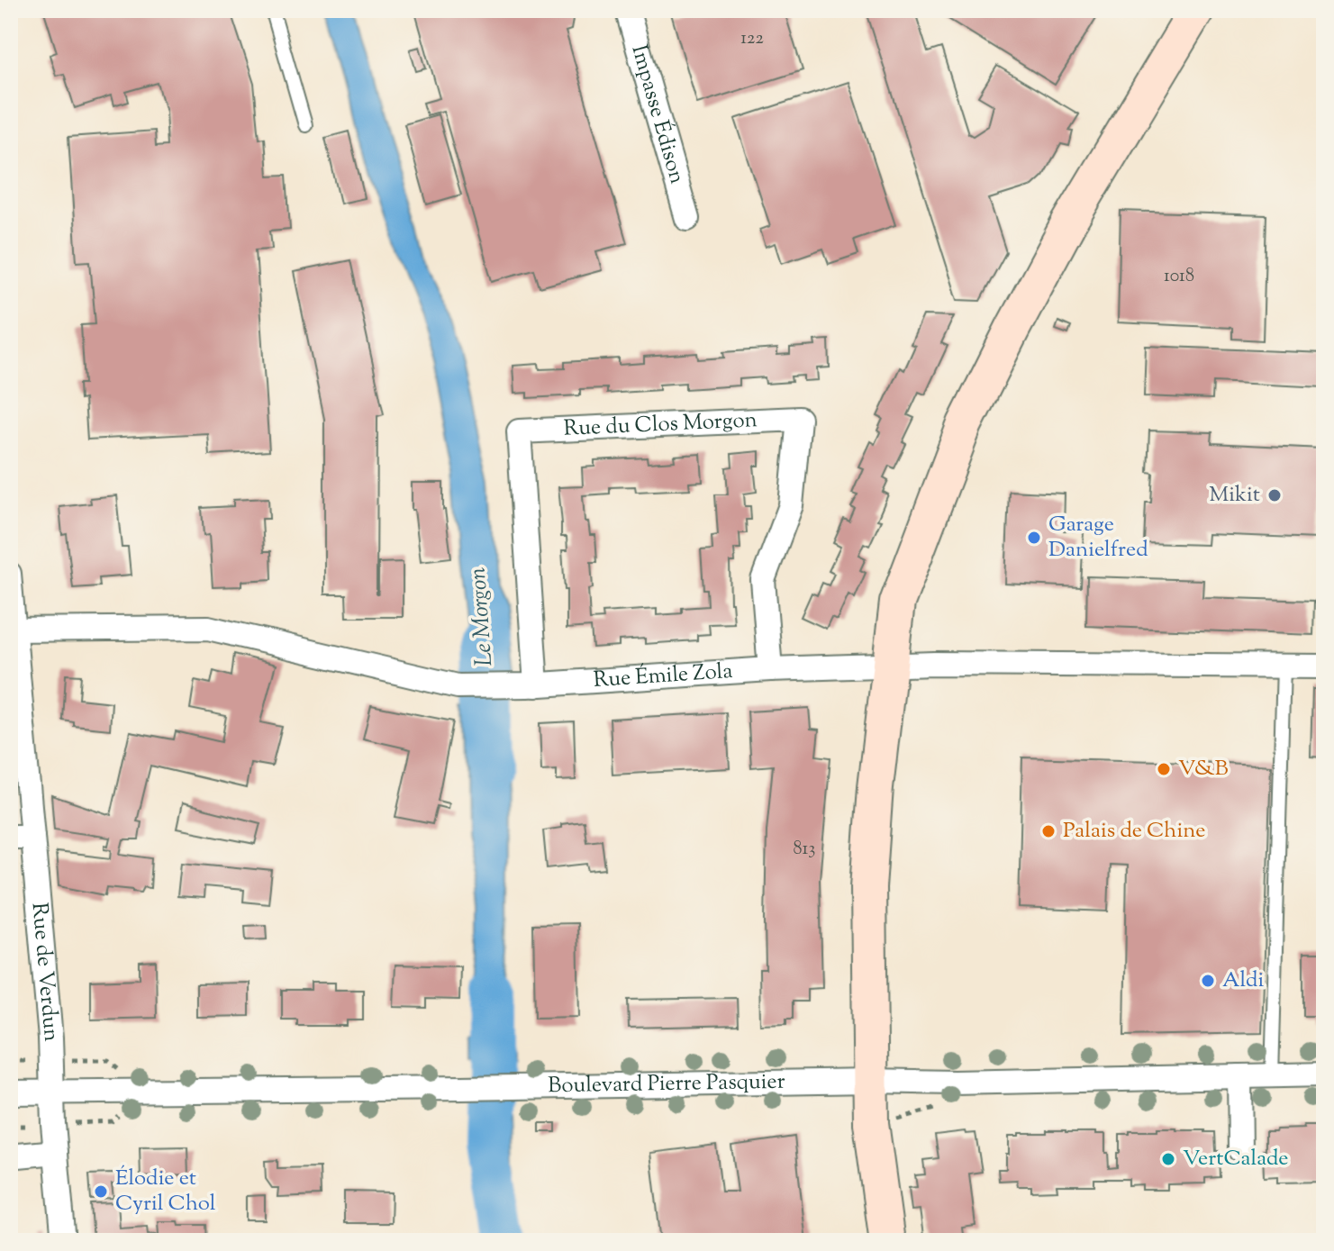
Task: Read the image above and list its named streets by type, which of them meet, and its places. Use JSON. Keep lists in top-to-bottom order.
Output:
{
  "streets": {
    "street": [
      "Impasse Édison",
      "Rue du Clos Morgon",
      "Rue Émile Zola",
      "Rue de Verdun",
      "Boulevard Pierre Pasquier"
    ]
  },
  "crossings": [
    ["Rue du Clos Morgon", "Rue Émile Zola"],
    ["Rue Émile Zola", "Rue de Verdun"],
    ["Rue de Verdun", "Boulevard Pierre Pasquier"]
  ],
  "water": ["Le Morgon"],
  "places": [
    "Mikit",
    "Garage Danielfred",
    "V&B",
    "Palais de Chine",
    "Aldi",
    "VertCalade",
    "Élodie et Cyril Chol"
  ],
  "house_numbers": ["122", "1018", "813"]
}
